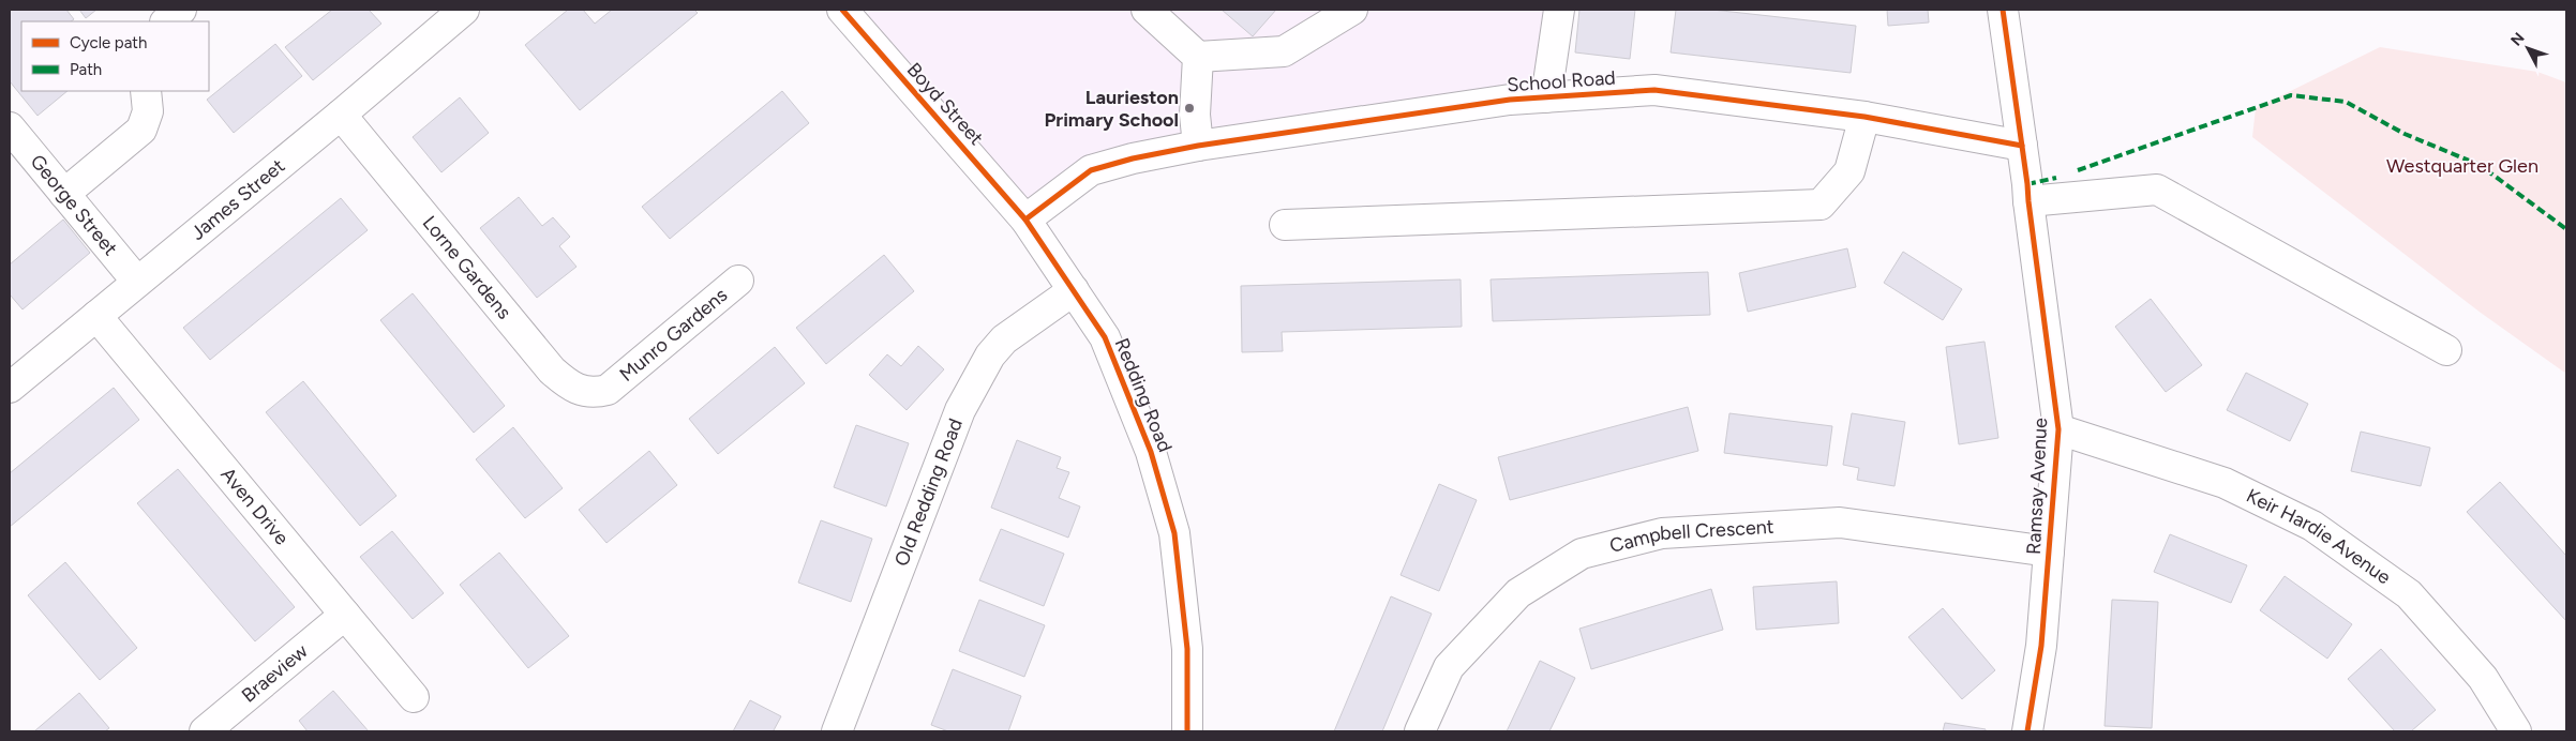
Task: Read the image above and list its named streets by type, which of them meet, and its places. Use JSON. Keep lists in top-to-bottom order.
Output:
{
  "streets": {
    "street": [
      "School Road",
      "Boyd Street",
      "James Street",
      "George Street",
      "Lorne Gardens",
      "Munro Gardens",
      "Redding Road",
      "Ramsay Avenue",
      "Old Redding Road",
      "Aven Drive",
      "Campbell Crescent",
      "Keir Hardie Avenue",
      "Braeview"
    ]
  },
  "crossings": [
    ["School Road", "Boyd Street"],
    ["School Road", "Redding Road"],
    ["School Road", "Ramsay Avenue"],
    ["Boyd Street", "Redding Road"],
    ["James Street", "George Street"],
    ["James Street", "Lorne Gardens"],
    ["James Street", "Aven Drive"],
    ["Lorne Gardens", "Munro Gardens"],
    ["Redding Road", "Old Redding Road"],
    ["Ramsay Avenue", "Campbell Crescent"],
    ["Ramsay Avenue", "Keir Hardie Avenue"],
    ["Aven Drive", "Braeview"]
  ],
  "parks": ["Westquarter Glen"],
  "places": ["Laurieston Primary School"],
  "legend": ["Cycle path", "Path"],
  "north": "top left"
}
